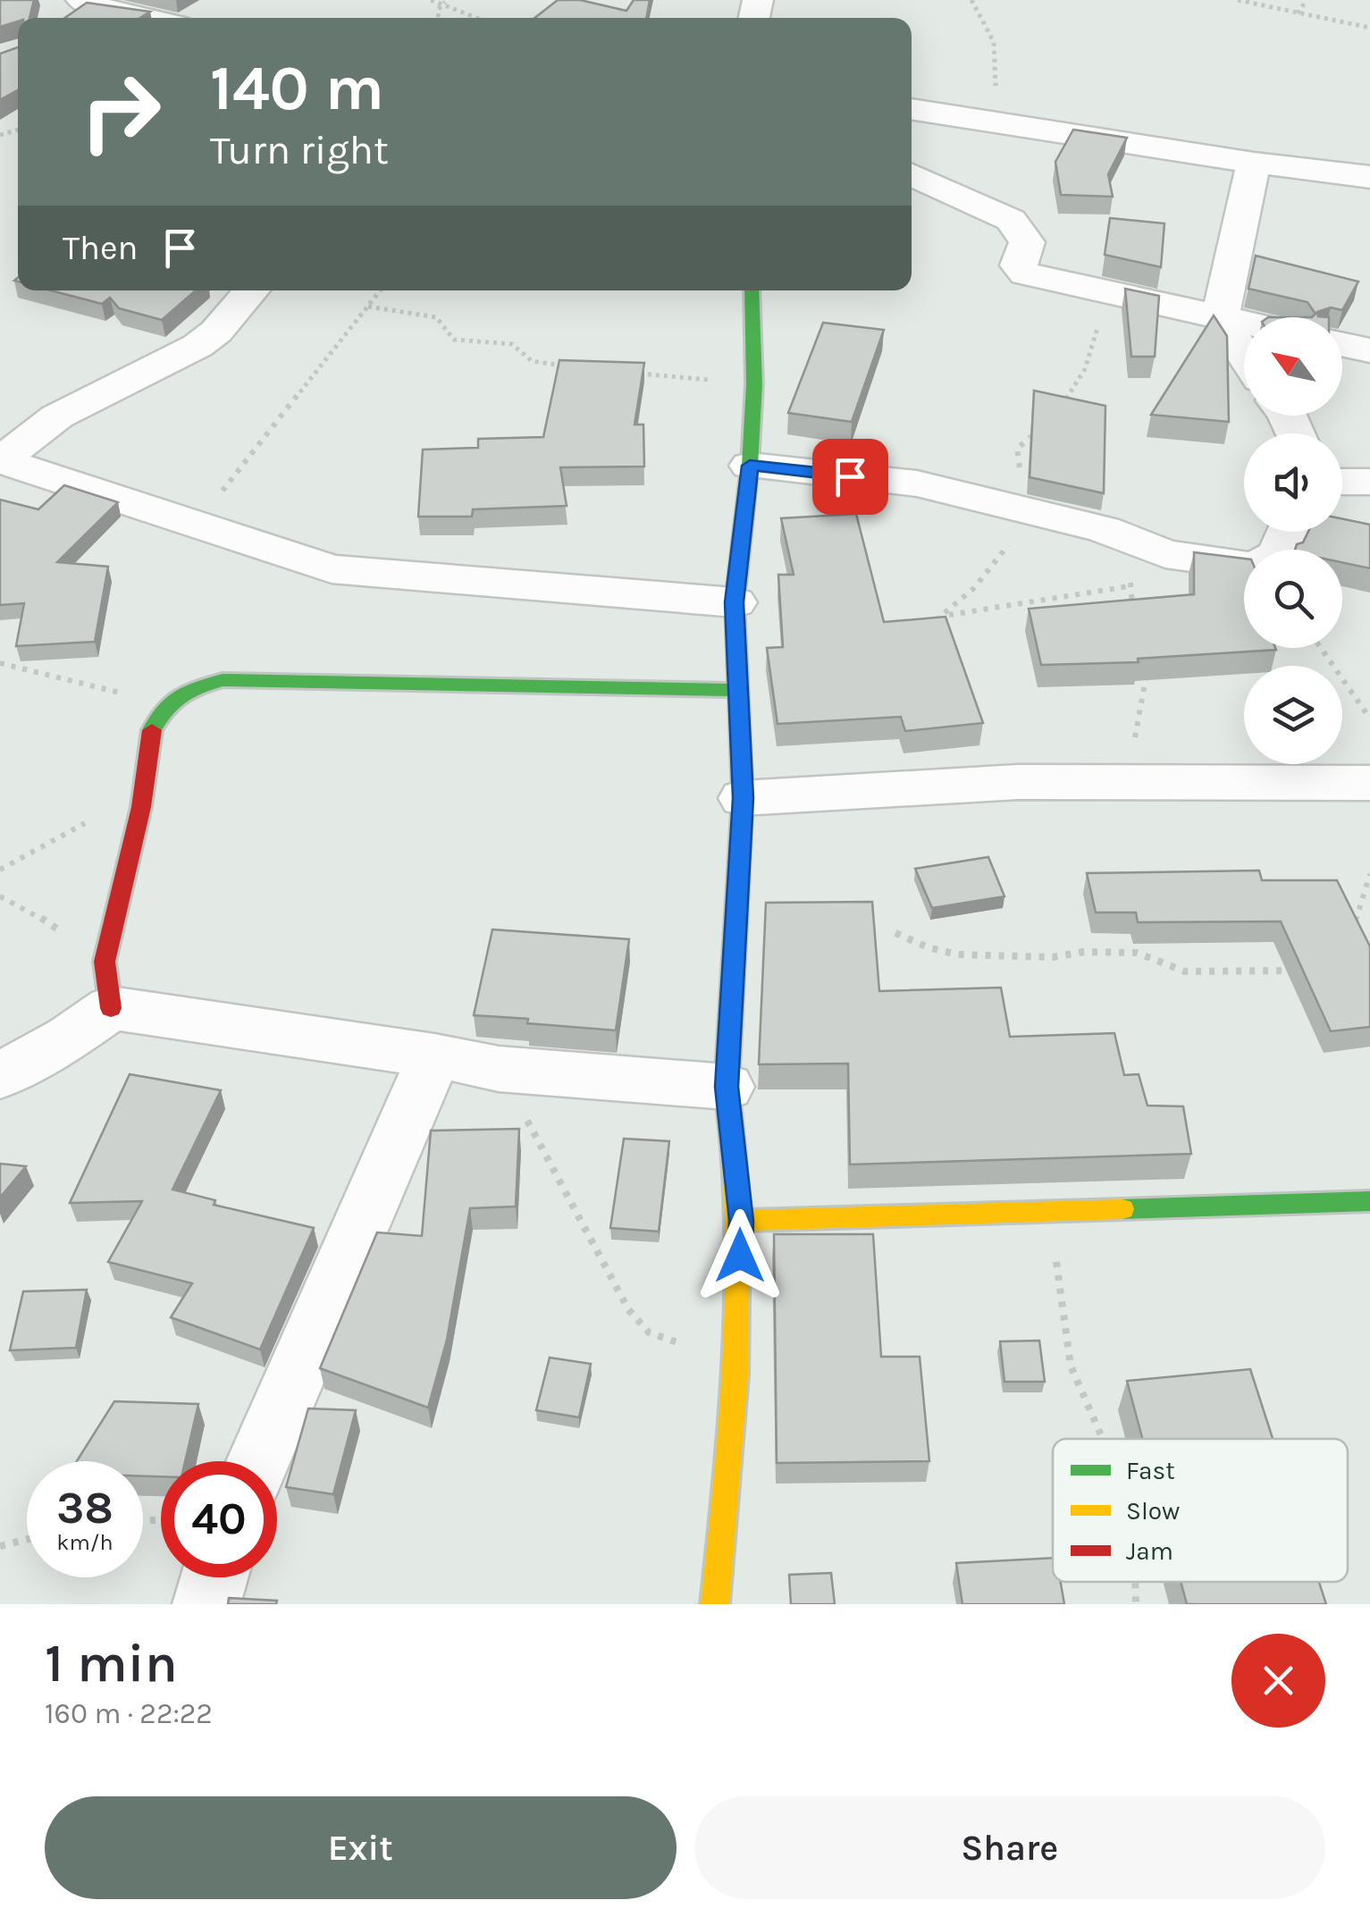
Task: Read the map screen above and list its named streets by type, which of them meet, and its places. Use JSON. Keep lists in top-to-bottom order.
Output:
{
  "legend": ["Fast", "Slow", "Jam"],
  "north": "top left",
  "page": {
    "turn": ["140 m", "Turn right"],
    "then": "Then",
    "speed": "38 km/h",
    "limit": "40",
    "heading": ["1 min", "160 m · 22:22"],
    "buttons": ["Exit", "Share"]
  }
}
